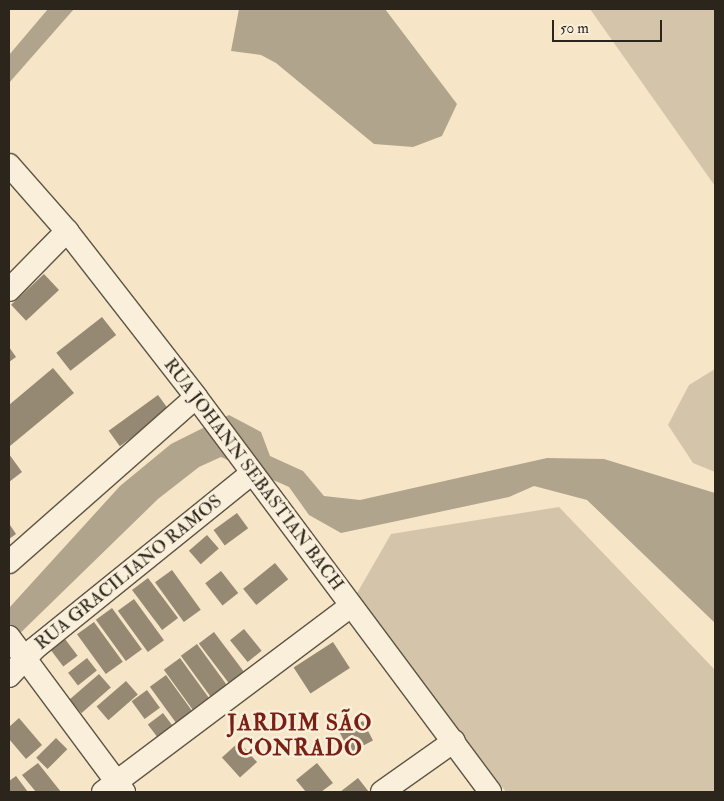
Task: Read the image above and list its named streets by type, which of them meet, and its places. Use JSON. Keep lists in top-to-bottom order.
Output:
{
  "streets": {
    "street": ["RUA JOHANN SEBASTIAN BACH", "RUA GRACILIANO RAMOS"]
  },
  "crossings": [
    ["RUA JOHANN SEBASTIAN BACH", "RUA GRACILIANO RAMOS"]
  ],
  "districts": ["JARDIM SÃO CONRADO"],
  "scale_bar": "50 m"
}
